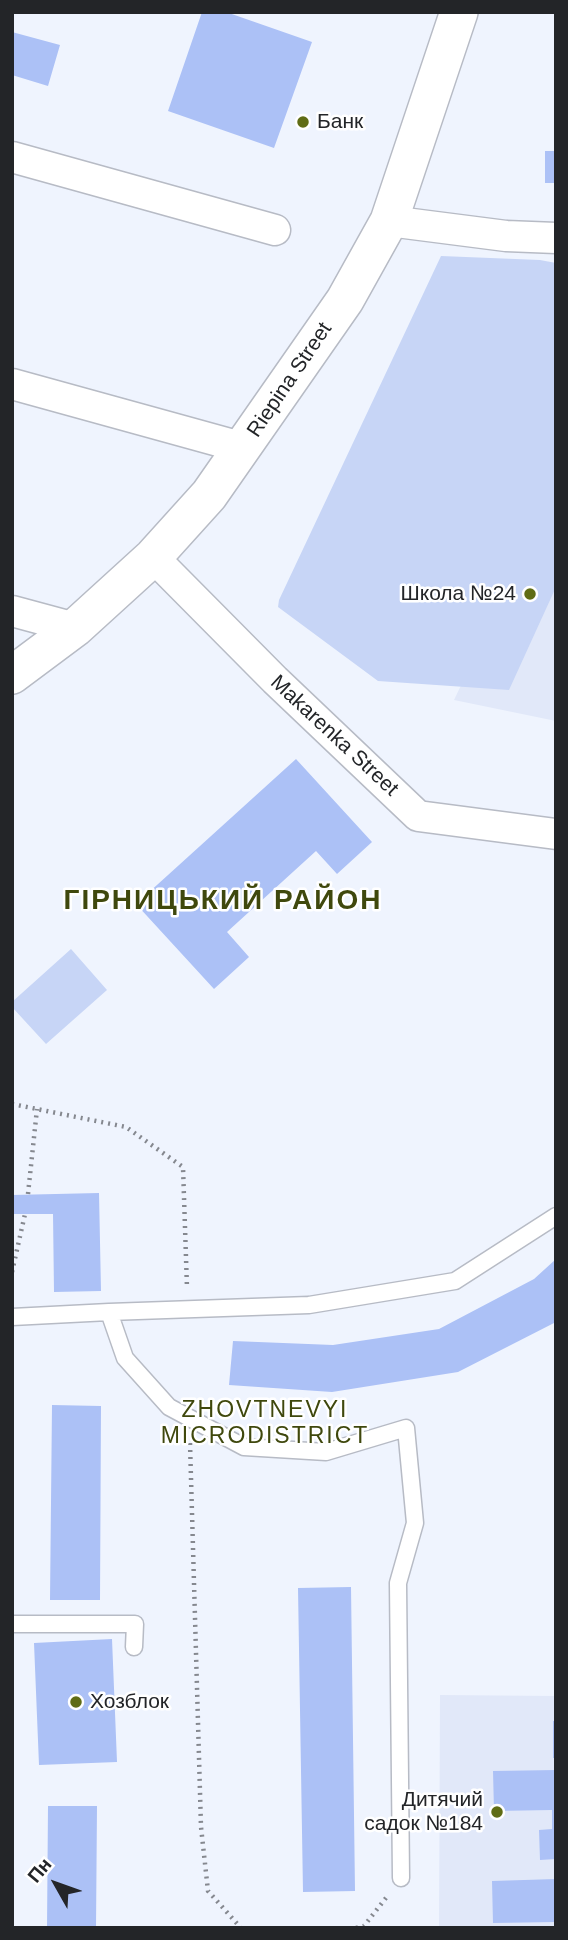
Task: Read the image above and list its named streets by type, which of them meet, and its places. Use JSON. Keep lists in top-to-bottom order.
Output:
{
  "streets": {
    "street": ["Riepina Street", "Makarenka Street"]
  },
  "crossings": [
    ["Riepina Street", "Makarenka Street"]
  ],
  "districts": ["ГІРНИЦЬКИЙ РАЙОН", "ZHOVTNEVYI MICRODISTRICT"],
  "places": [
    "Банк",
    "Школа №24",
    "Хозблок",
    "Дитячий садок №184"
  ],
  "north": "top left"
}
